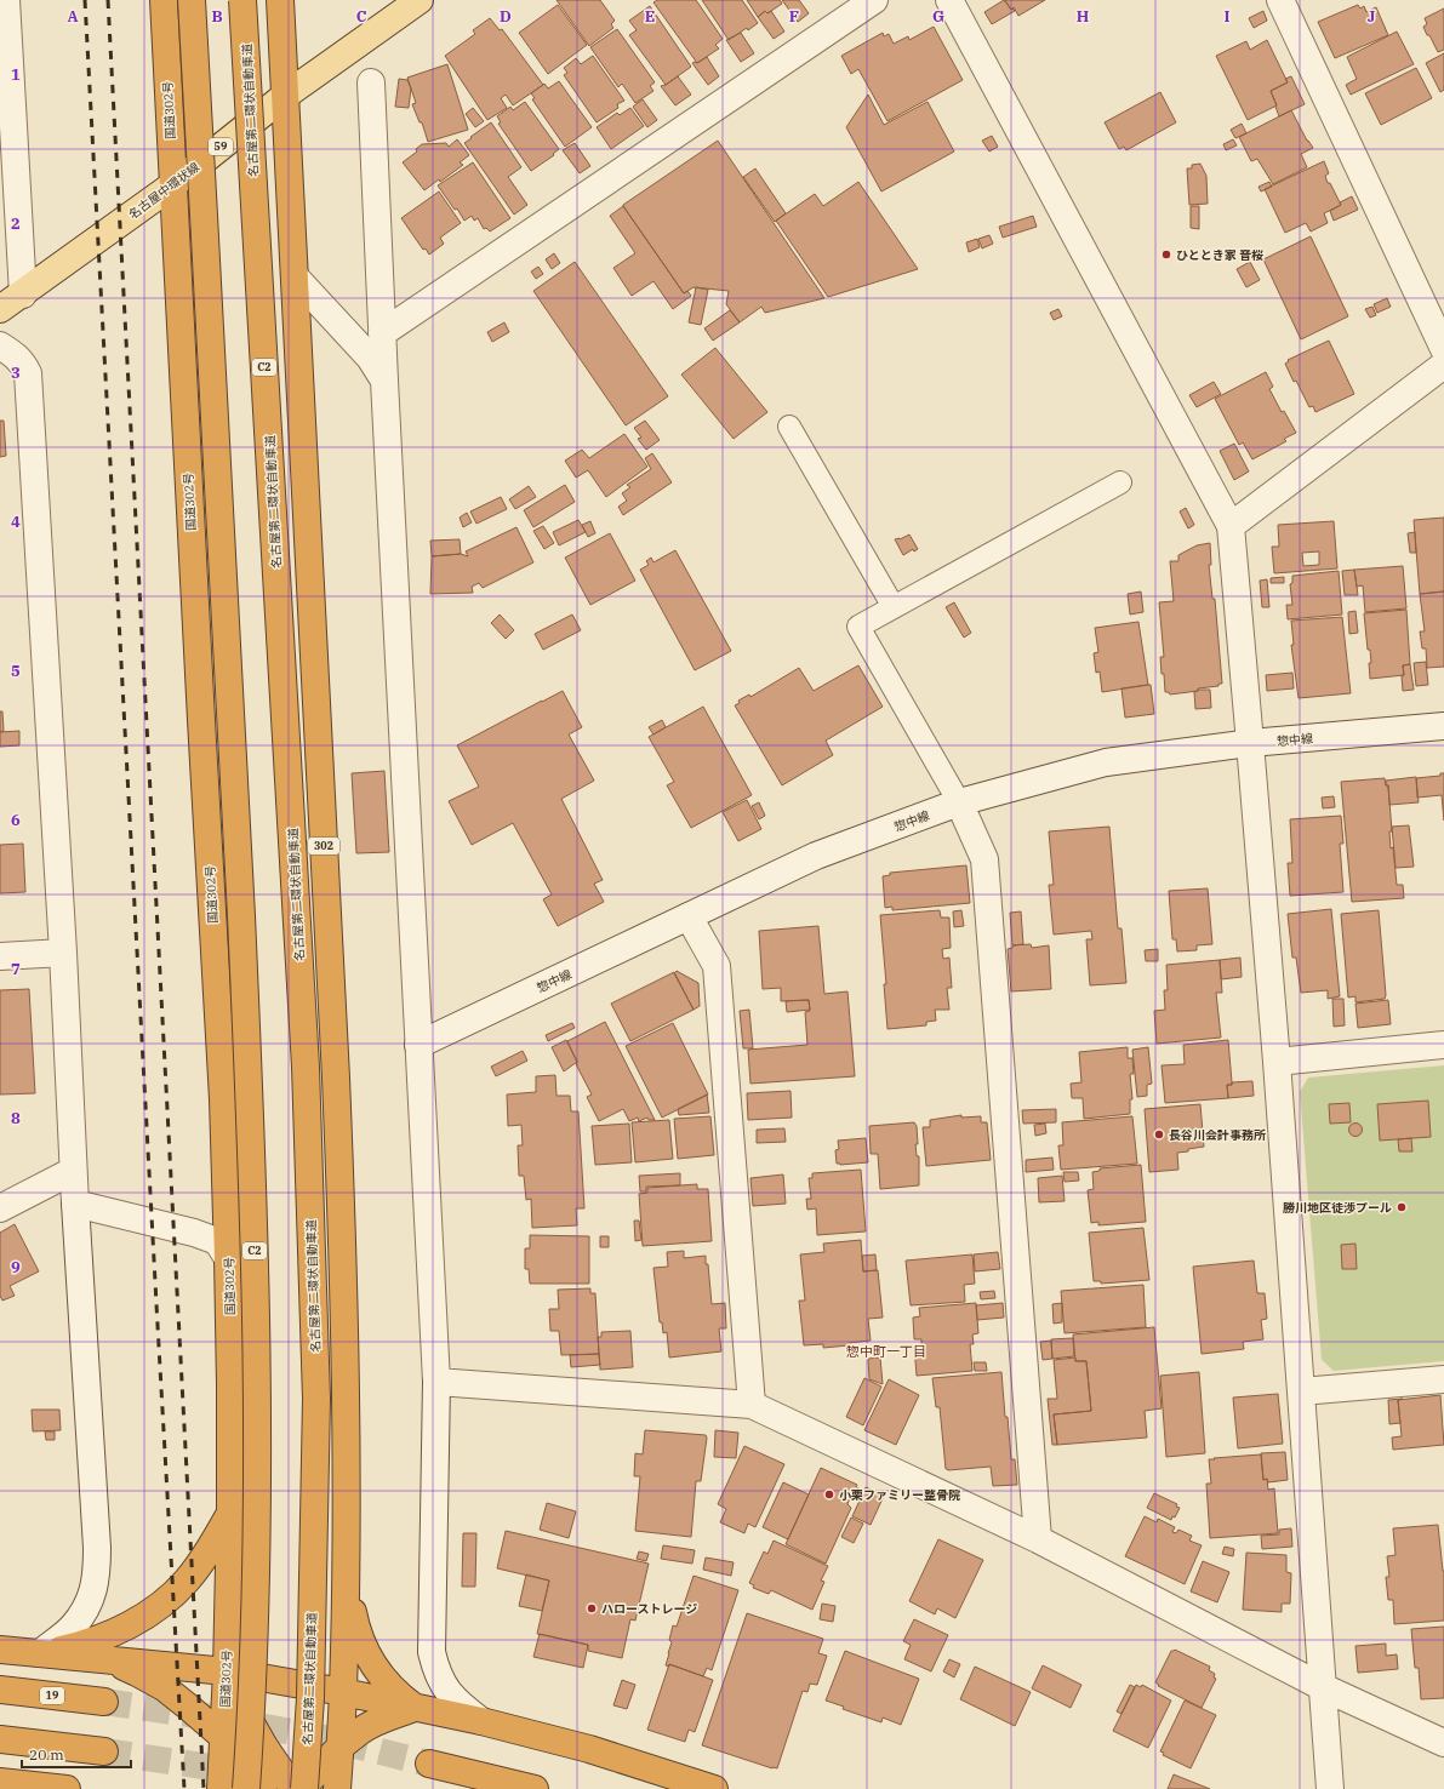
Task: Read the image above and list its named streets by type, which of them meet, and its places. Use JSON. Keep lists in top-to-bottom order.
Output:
{
  "streets": {
    "highway": [
      "国道302号",
      "名古屋第二環状自動車道",
      "C2",
      "302",
      "19"
    ],
    "main road": ["59", "名古屋中環状線"],
    "street": ["惣中線"]
  },
  "crossings": [
    ["国道302号", "名古屋中環状線"],
    ["名古屋中環状線", "302"]
  ],
  "districts": ["惣中町一丁目"],
  "places": [
    "ひととき家 音桜",
    "長谷川会計事務所",
    "勝川地区徒渉プール",
    "小栗ファミリー整骨院",
    "ハローストレージ"
  ],
  "scale_bar": "20 m",
  "grid": {
    "columns": [
      "A",
      "B",
      "C",
      "D",
      "E",
      "F",
      "G",
      "H",
      "I",
      "J"
    ],
    "rows": [
      "1",
      "2",
      "3",
      "4",
      "5",
      "6",
      "7",
      "8",
      "9"
    ]
  }
}
